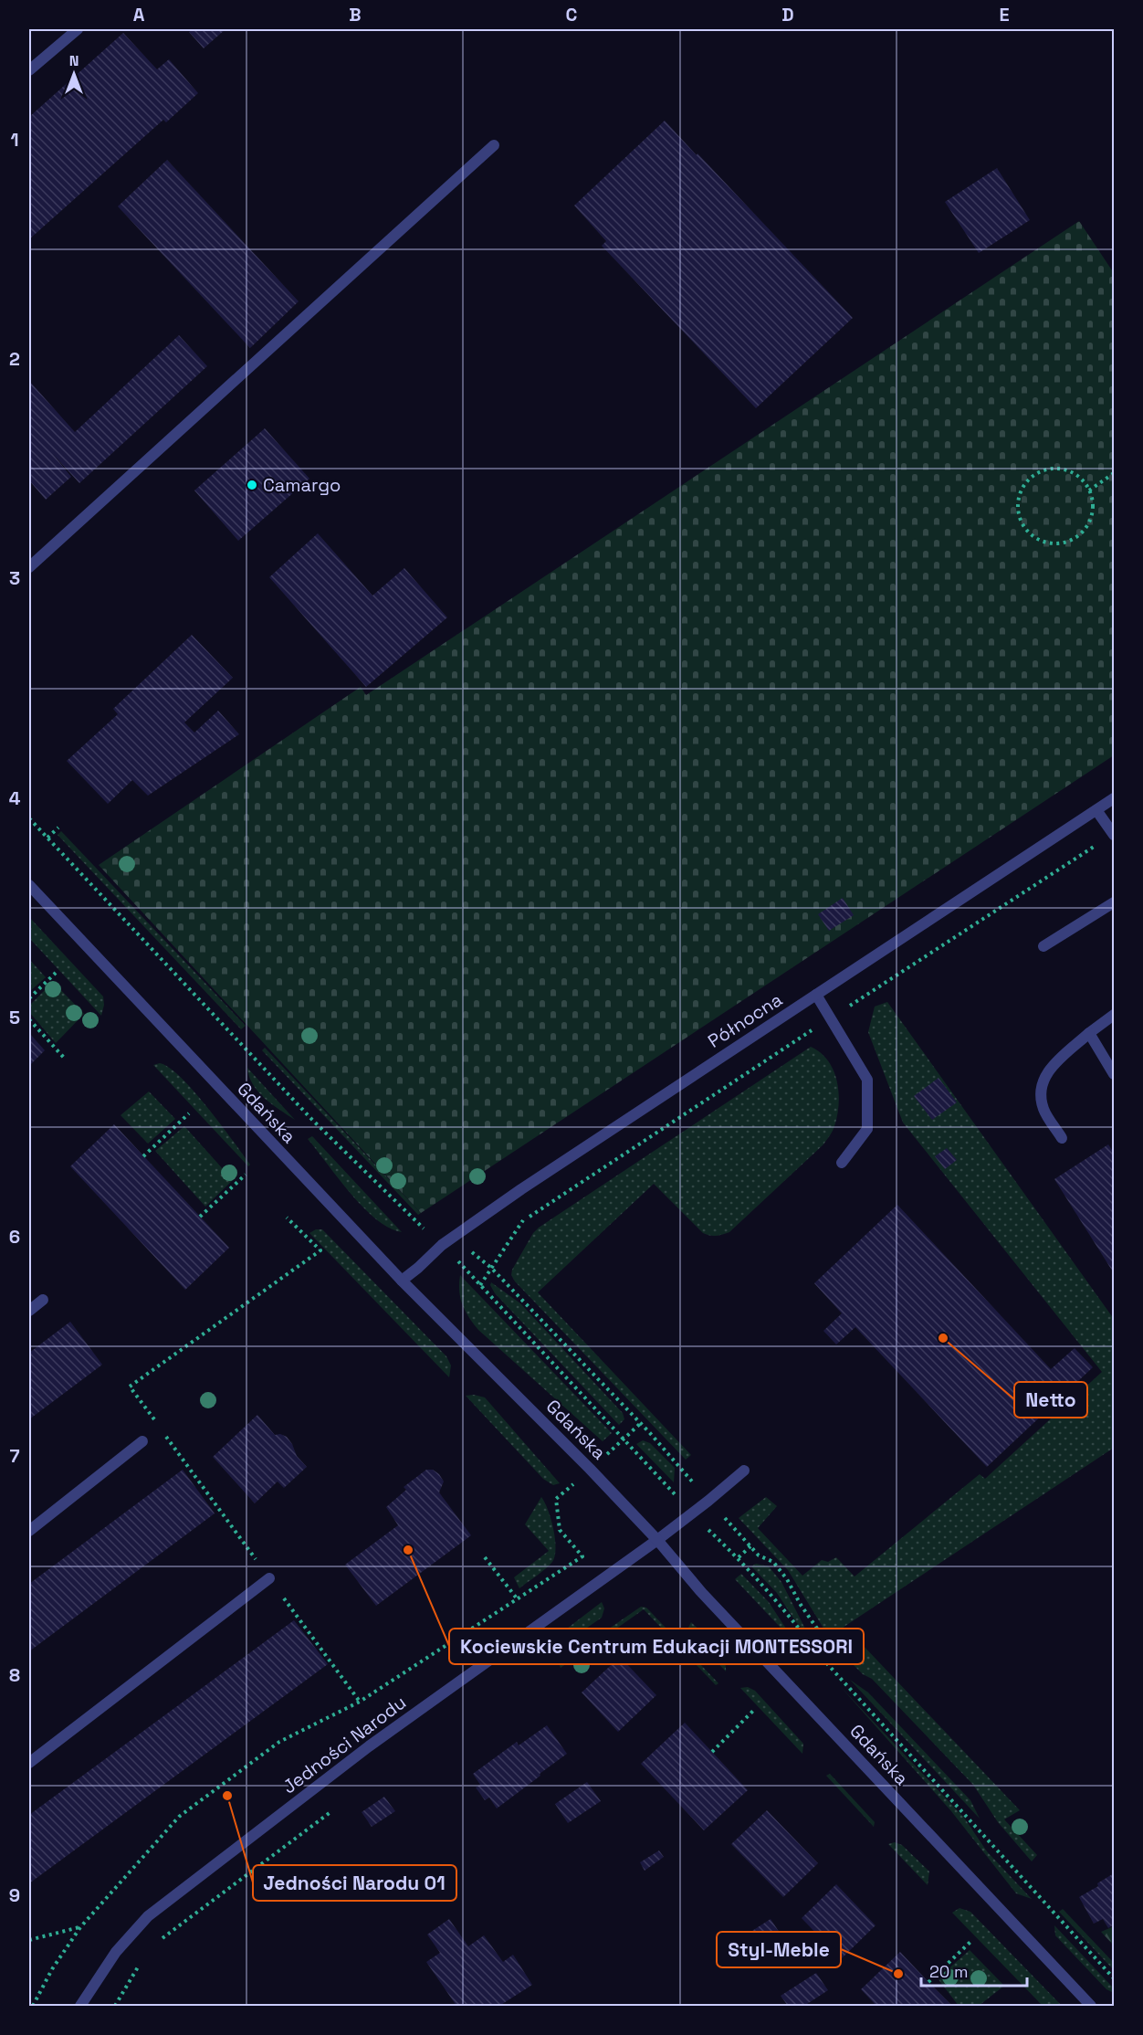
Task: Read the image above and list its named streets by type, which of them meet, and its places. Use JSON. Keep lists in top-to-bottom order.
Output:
{
  "streets": {
    "street": ["Północna", "Gdańska", "Jedności Narodu"]
  },
  "crossings": [
    ["Północna", "Gdańska"],
    ["Gdańska", "Jedności Narodu"]
  ],
  "places": [
    "Camargo",
    "Netto",
    "Kociewskie Centrum Edukacji MONTESSORI",
    "Jedności Narodu 01",
    "Styl-Meble"
  ],
  "scale_bar": "20 m",
  "north": "top",
  "grid": {
    "columns": [
      "A",
      "B",
      "C",
      "D",
      "E"
    ],
    "rows": [
      "1",
      "2",
      "3",
      "4",
      "5",
      "6",
      "7",
      "8",
      "9"
    ]
  }
}
